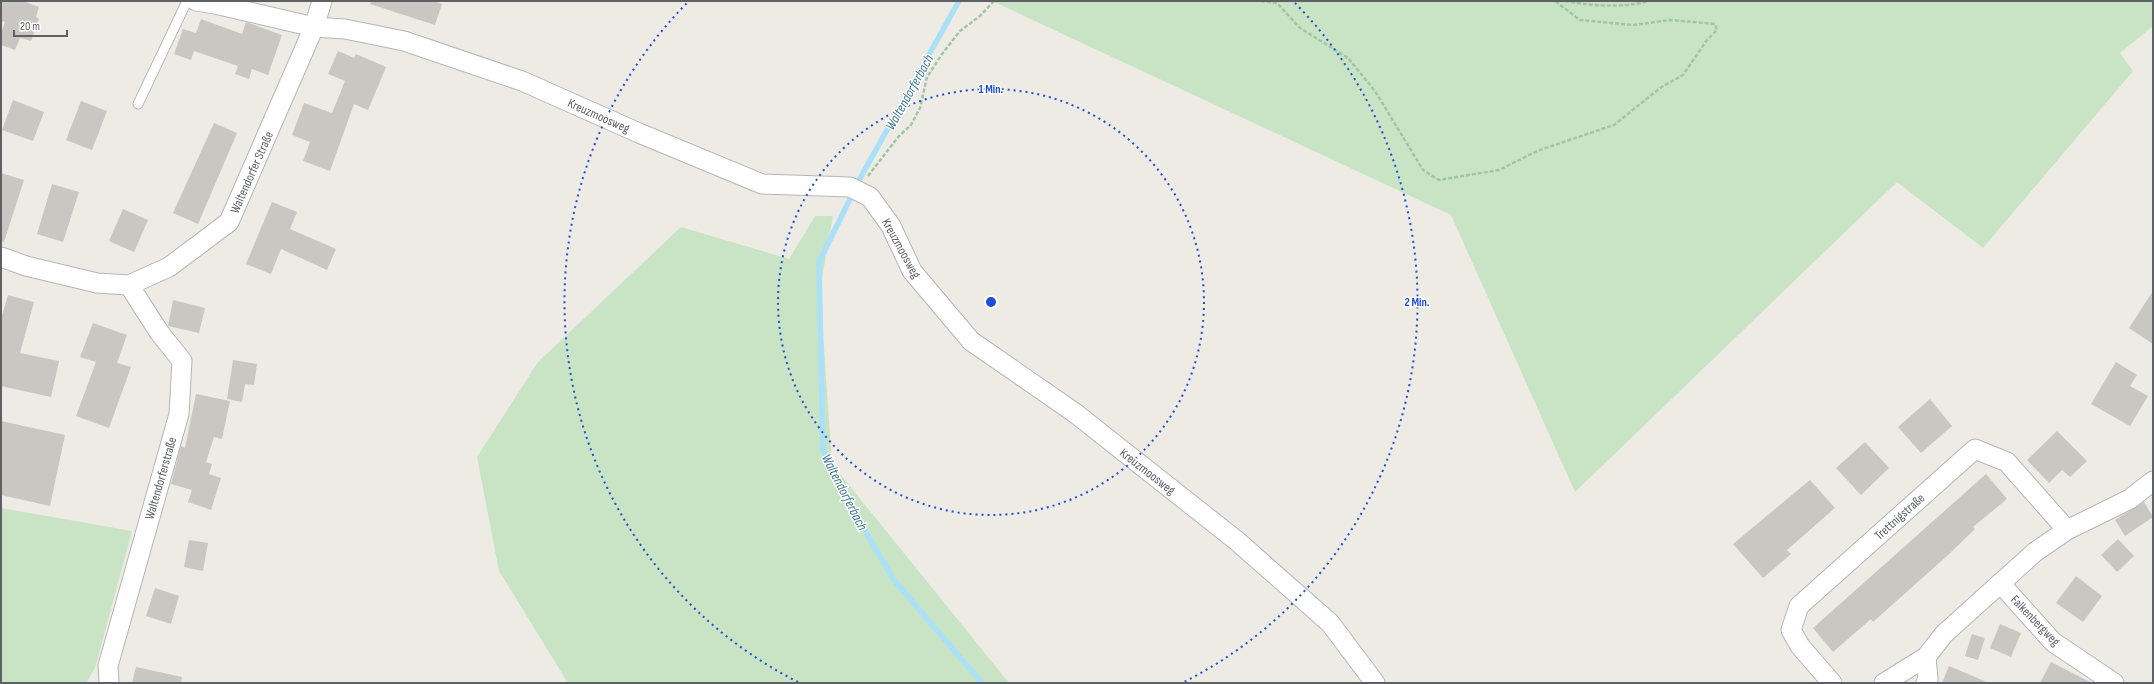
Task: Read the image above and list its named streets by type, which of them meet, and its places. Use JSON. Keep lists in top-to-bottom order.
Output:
{
  "streets": {
    "street": [
      "Kreuzmoosweg",
      "Waltendorfer Straße",
      "Waltendorferstraße",
      "Trettnigstraße",
      "Falkenbergweg"
    ]
  },
  "crossings": [
    ["Kreuzmoosweg", "Waltendorfer Straße"],
    ["Waltendorfer Straße", "Waltendorferstraße"]
  ],
  "water": ["Waltendorferbach"],
  "scale_bar": "20 m",
  "rings": ["1 Min.", "2 Min."]
}
